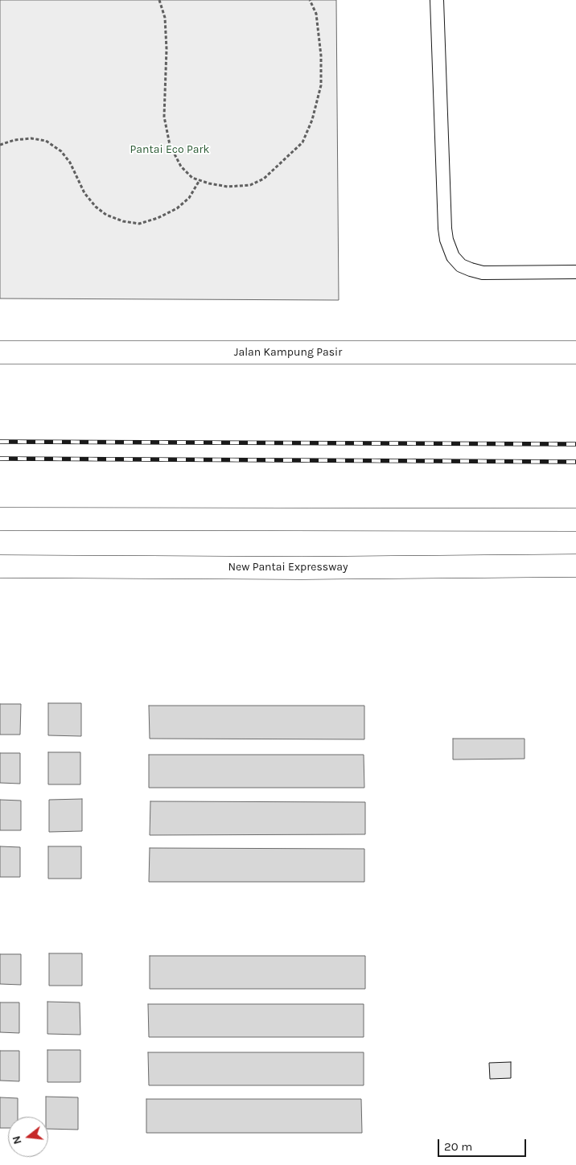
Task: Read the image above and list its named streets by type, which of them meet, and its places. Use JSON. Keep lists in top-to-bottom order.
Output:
{
  "streets": {
    "main road": ["Jalan Kampung Pasir", "New Pantai Expressway"]
  },
  "parks": ["Pantai Eco Park"],
  "scale_bar": "20 m",
  "north": "left"
}
